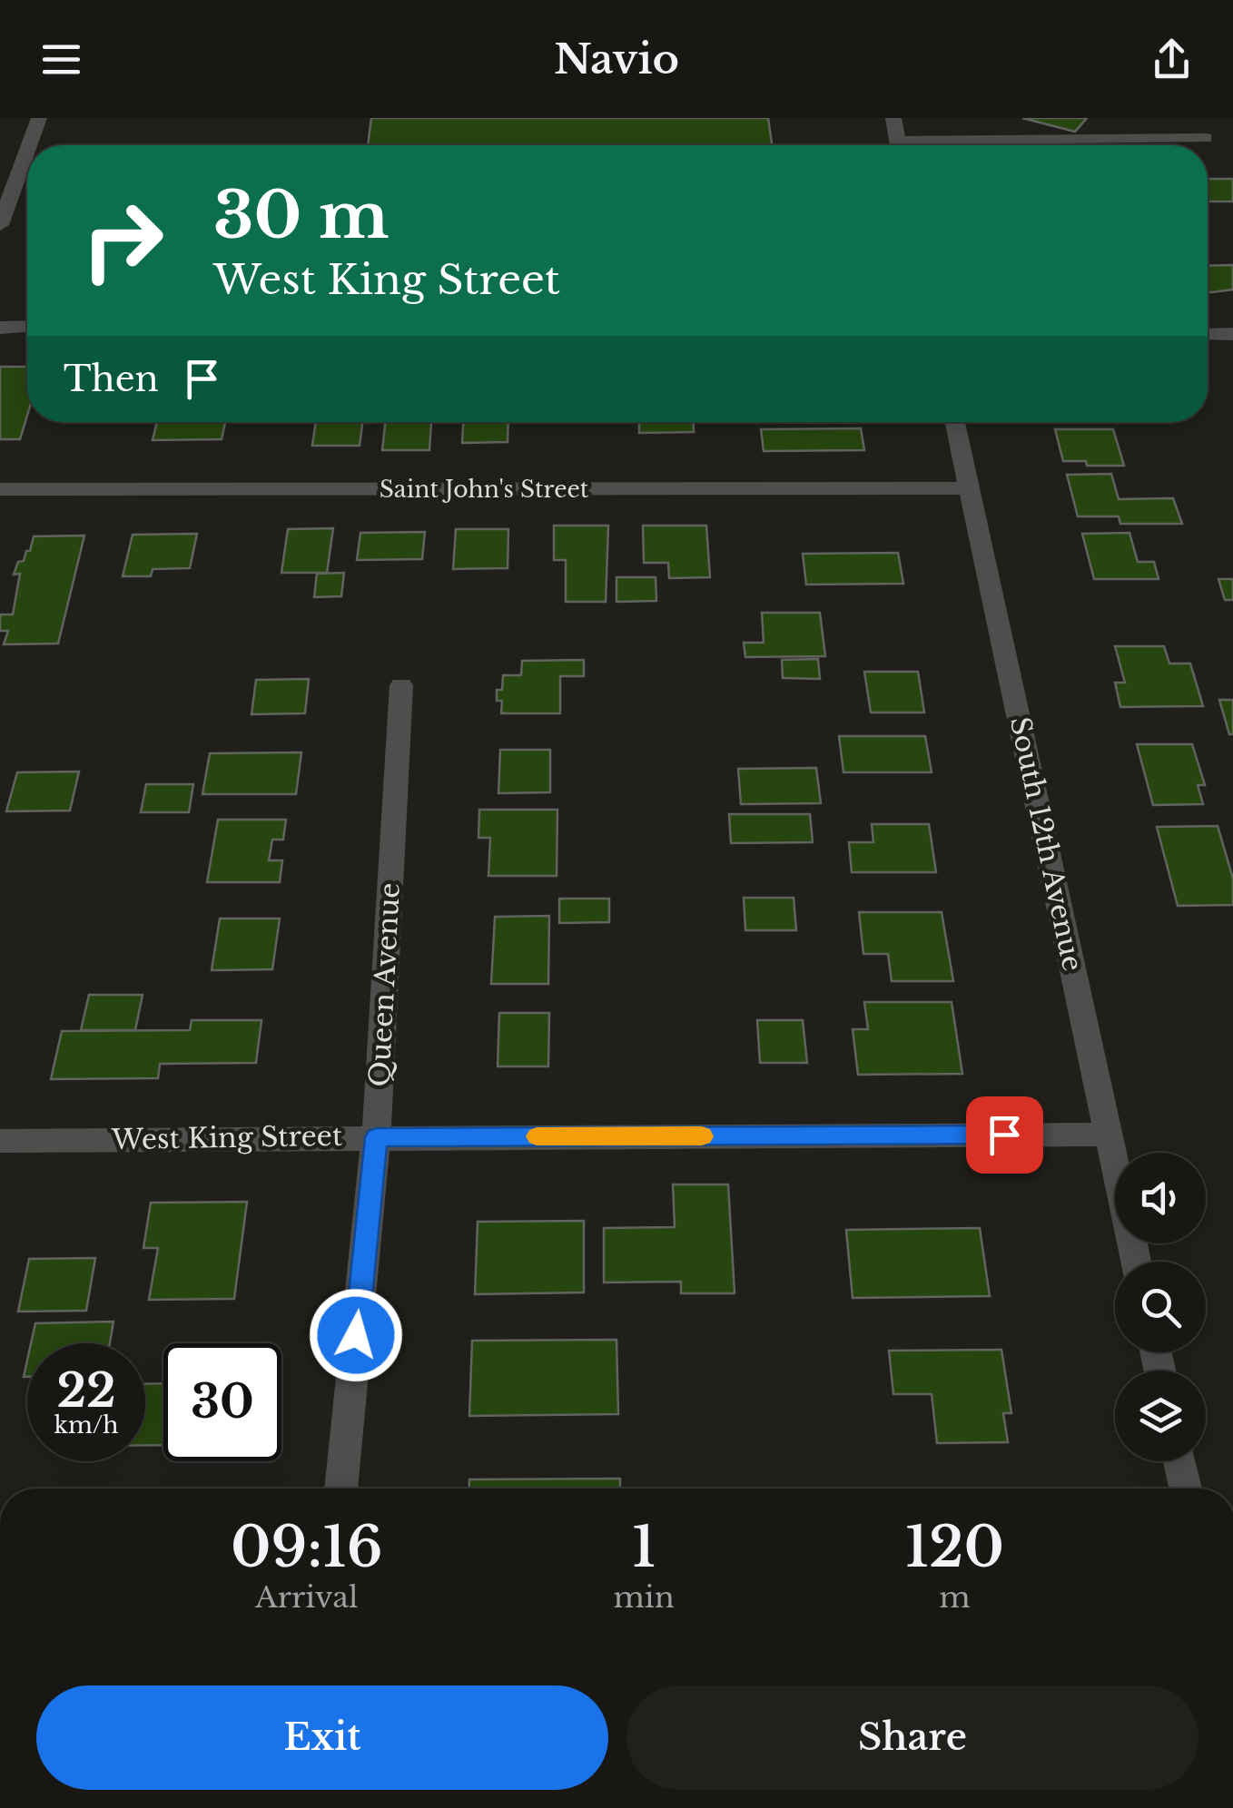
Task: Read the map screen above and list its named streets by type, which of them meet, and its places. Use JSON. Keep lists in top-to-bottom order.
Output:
{
  "streets": {
    "street": [
      "Saint John's Street",
      "South 12th Avenue",
      "Queen Avenue",
      "West King Street"
    ]
  },
  "crossings": [
    ["Saint John's Street", "South 12th Avenue"],
    ["South 12th Avenue", "West King Street"],
    ["Queen Avenue", "West King Street"]
  ],
  "page": {
    "header": "Navio",
    "turn": ["30 m", "West King Street"],
    "then": "Then",
    "speed": "22 km/h",
    "limit": "30",
    "eta": [
      "09:16",
      "Arrival",
      "1",
      "min",
      "120",
      "m"
    ],
    "buttons": ["Exit", "Share"]
  }
}
